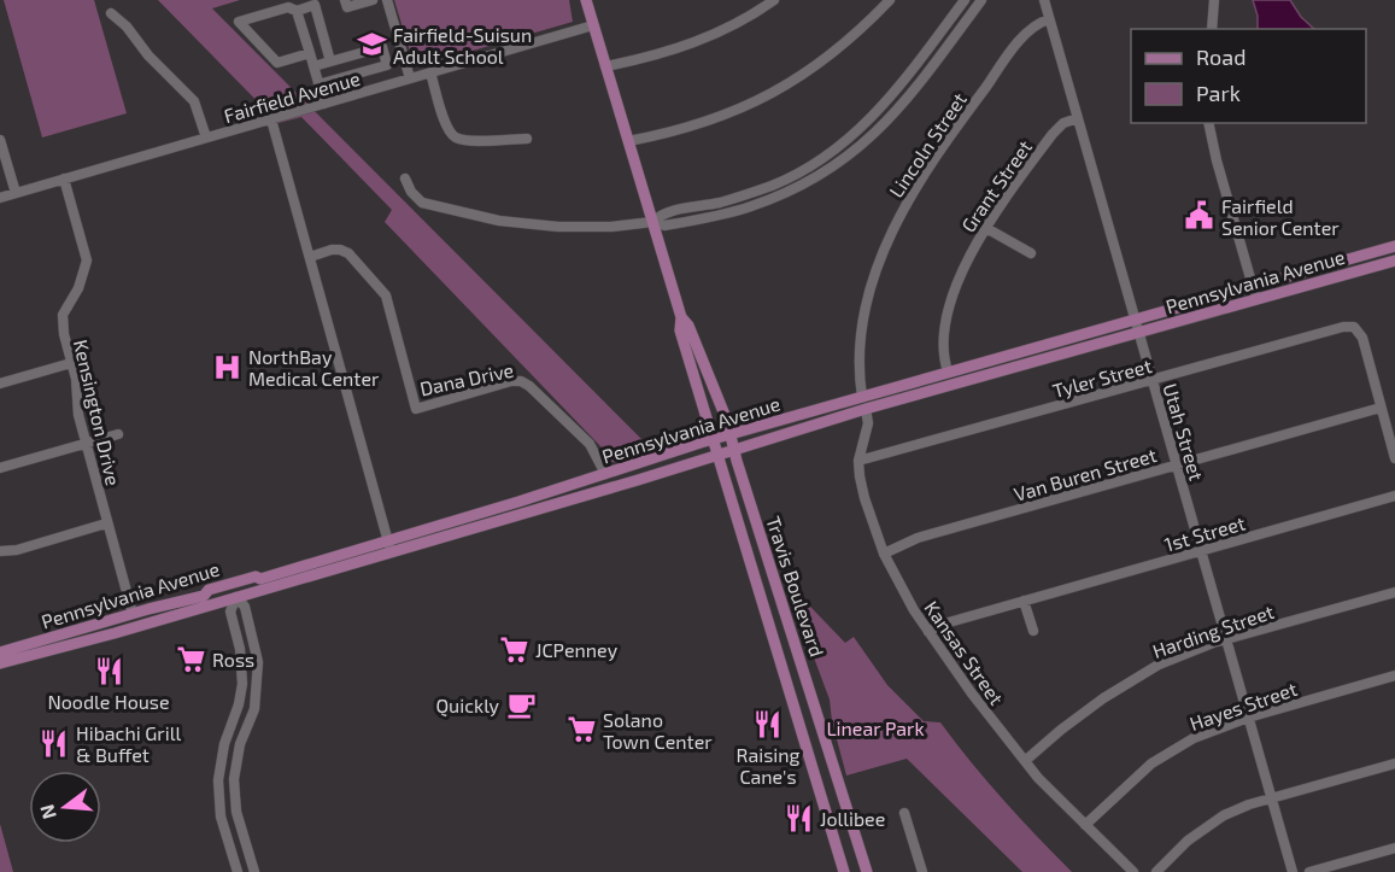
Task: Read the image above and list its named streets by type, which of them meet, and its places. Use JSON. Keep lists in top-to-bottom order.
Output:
{
  "streets": {
    "main road": ["Pennsylvania Avenue", "Travis Boulevard"],
    "street": [
      "Fairfield Avenue",
      "Lincoln Street",
      "Grant Street",
      "Tyler Street",
      "Dana Drive",
      "Kensington Drive",
      "Utah Street",
      "Van Buren Street",
      "1st Street",
      "Harding Street",
      "Kansas Street",
      "Hayes Street"
    ]
  },
  "crossings": [
    ["Fairfield Avenue", "Kensington Drive"],
    ["Fairfield Avenue", "Travis Boulevard"],
    ["Lincoln Street", "Pennsylvania Avenue"],
    ["Lincoln Street", "Utah Street"],
    ["Grant Street", "Pennsylvania Avenue"],
    ["Grant Street", "Utah Street"],
    ["Pennsylvania Avenue", "Dana Drive"],
    ["Pennsylvania Avenue", "Kensington Drive"],
    ["Pennsylvania Avenue", "Utah Street"],
    ["Pennsylvania Avenue", "Travis Boulevard"],
    ["Pennsylvania Avenue", "Kansas Street"],
    ["Tyler Street", "Utah Street"],
    ["Tyler Street", "Van Buren Street"],
    ["Tyler Street", "Kansas Street"],
    ["Utah Street", "Van Buren Street"],
    ["Utah Street", "1st Street"],
    ["Utah Street", "Harding Street"],
    ["Utah Street", "Hayes Street"],
    ["Van Buren Street", "Kansas Street"],
    ["1st Street", "Kansas Street"],
    ["Harding Street", "Kansas Street"],
    ["Kansas Street", "Hayes Street"]
  ],
  "parks": ["Linear Park"],
  "places": {
    "school or university": ["Fairfield-Suisun Adult School"],
    "public building": ["Fairfield Senior Center"],
    "hospital": ["NorthBay Medical Center"],
    "supermarket": ["JCPenney", "Ross", "Solano Town Center"],
    "restaurant": [
      "Noodle House",
      "Raising Cane's",
      "Hibachi Grill & Buffet",
      "Jollibee"
    ],
    "cafe": ["Quickly"]
  },
  "legend": ["Road", "Park"],
  "north": "left"
}
